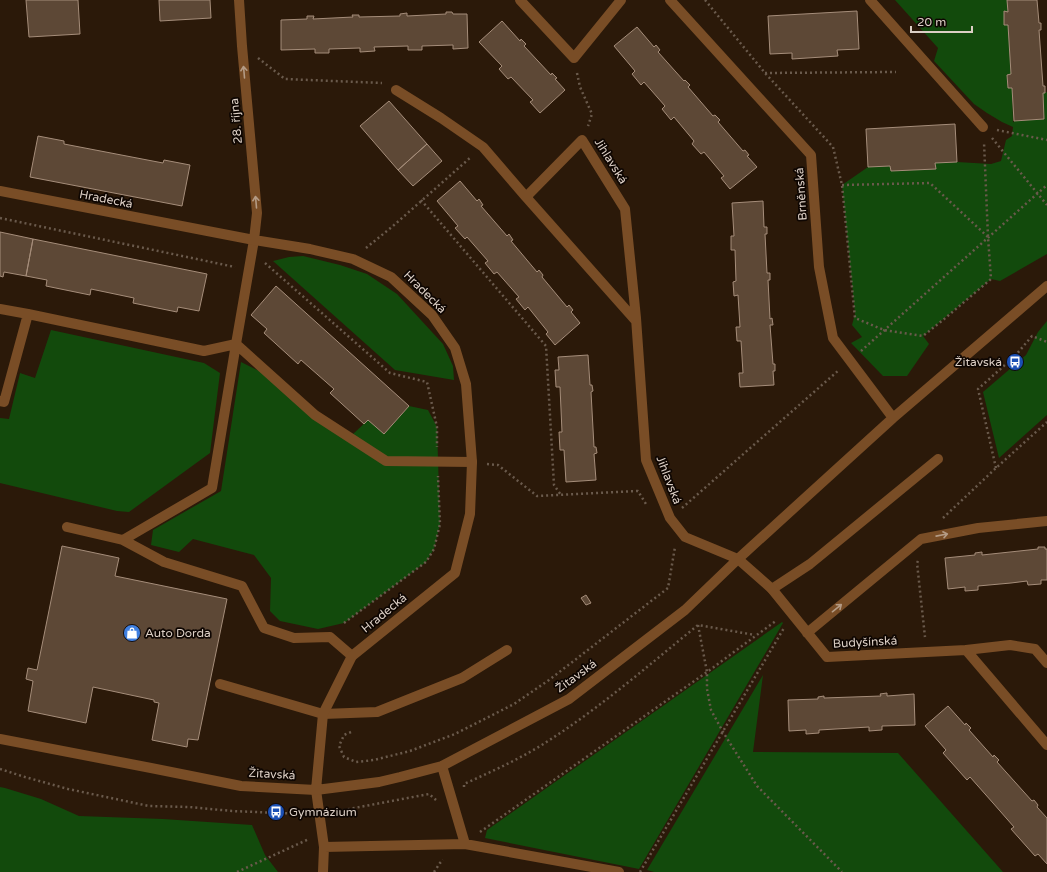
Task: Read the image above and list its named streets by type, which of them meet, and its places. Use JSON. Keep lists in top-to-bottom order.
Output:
{
  "streets": {
    "street": [
      "28. října",
      "Jihlavská",
      "Brněnská",
      "Hradecká",
      "Budyšínská",
      "Žitavská"
    ]
  },
  "crossings": [
    ["28. října", "Hradecká"],
    ["Jihlavská", "Budyšínská"],
    ["Jihlavská", "Žitavská"],
    ["Brněnská", "Žitavská"],
    ["Hradecká", "Žitavská"],
    ["Budyšínská", "Žitavská"]
  ],
  "one_way": ["28. října"],
  "places": {
    "bus stop": ["Žitavská", "Gymnázium"],
    "shop": ["Auto Dorda"]
  },
  "scale_bar": "20 m"
}
